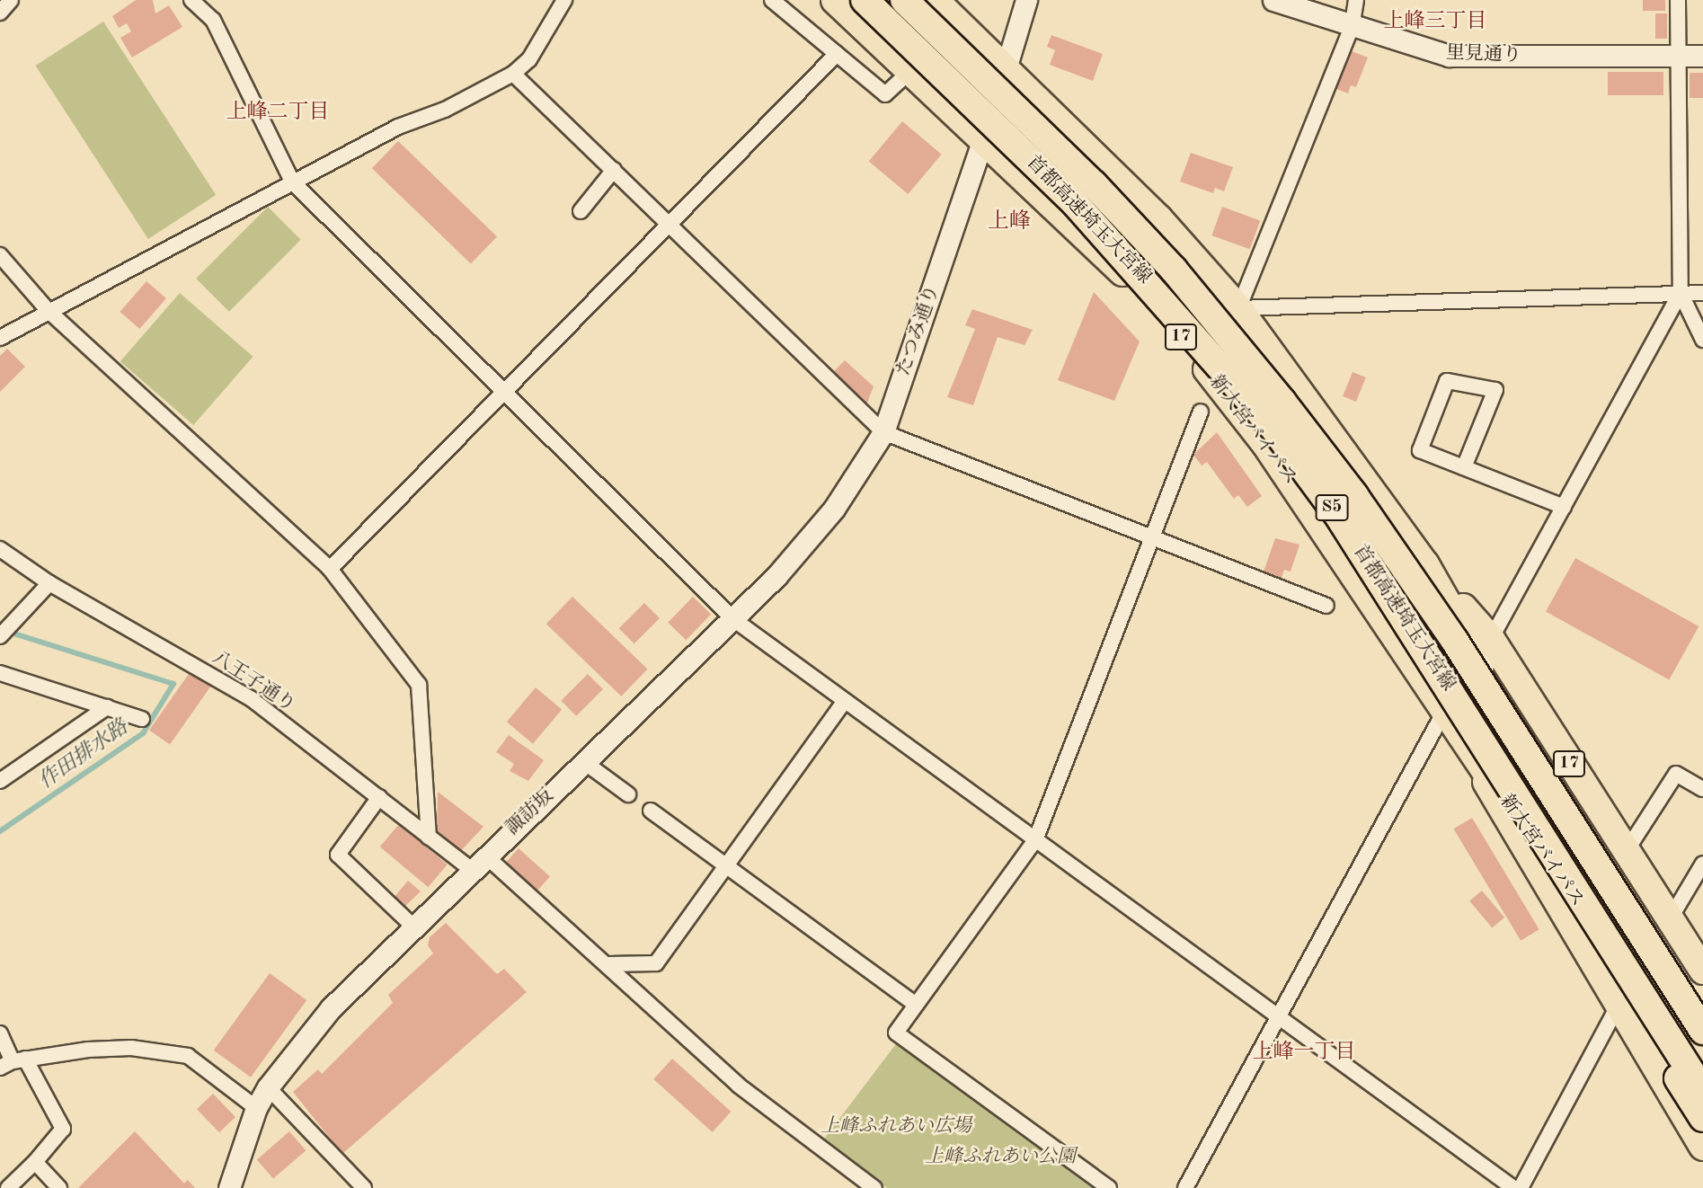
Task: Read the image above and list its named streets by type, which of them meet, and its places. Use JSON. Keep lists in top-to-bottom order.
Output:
{
  "streets": {
    "highway": [
      "首都高速埼玉大宮線",
      "17",
      "新大宮バイパス",
      "S5"
    ],
    "main road": ["里見通り", "たつみ通り", "諏訪坂"],
    "street": ["八王子通り"]
  },
  "crossings": [
    ["首都高速埼玉大宮線", "17"],
    ["たつみ通り", "17"],
    ["たつみ通り", "新大宮バイパス"],
    ["たつみ通り", "諏訪坂"],
    ["17", "新大宮バイパス"],
    ["八王子通り", "諏訪坂"]
  ],
  "districts": [
    "上峰三丁目",
    "上峰二丁目",
    "上峰",
    "上峰一丁目"
  ],
  "water": ["作田排水路"],
  "parks": ["上峰ふれあい広場", "上峰ふれあい公園"]
}
